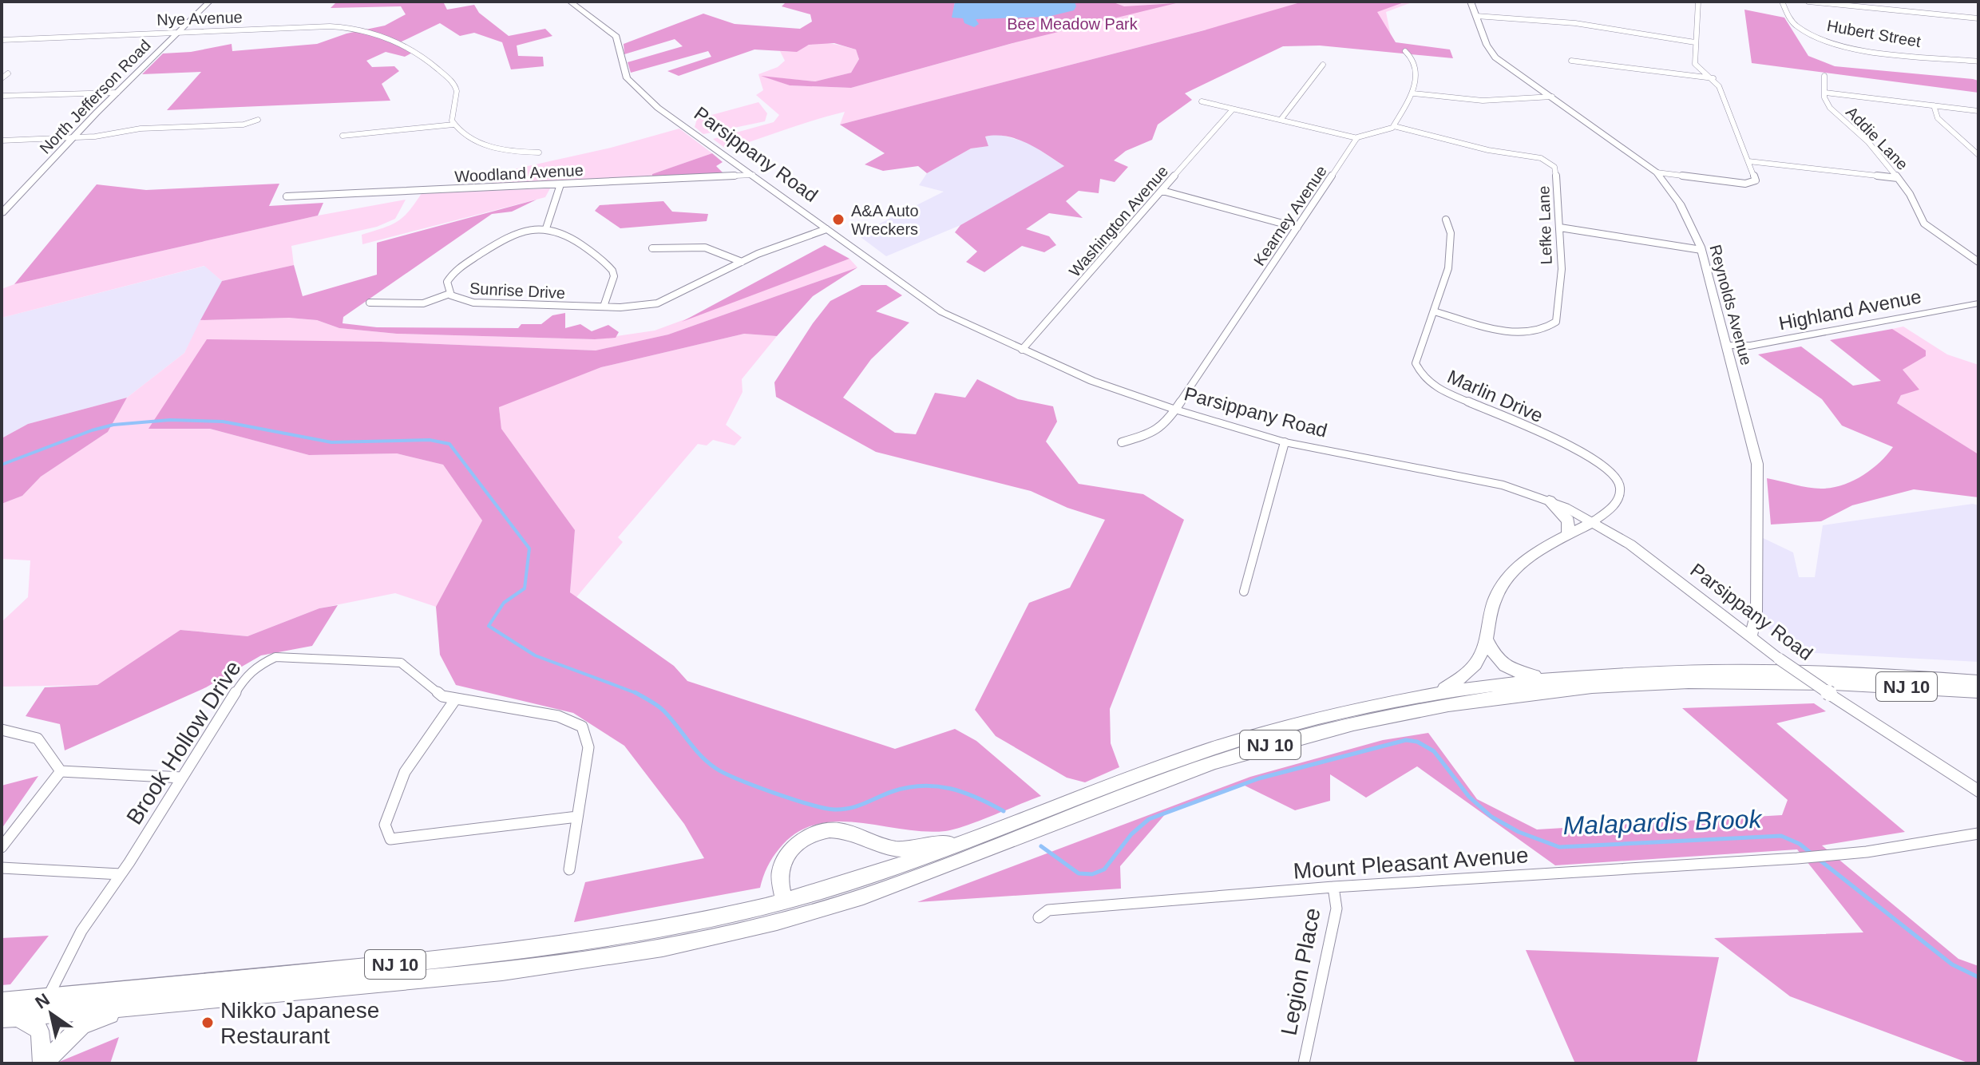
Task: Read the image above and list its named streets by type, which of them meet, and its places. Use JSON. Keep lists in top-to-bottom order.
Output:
{
  "streets": {
    "main road": ["NJ 10"],
    "street": [
      "Nye Avenue",
      "Hubert Street",
      "North Jefferson Road",
      "Addie Lane",
      "Parsippany Road",
      "Woodland Avenue",
      "Kearney Avenue",
      "Washington Avenue",
      "Lefke Lane",
      "Sunrise Drive",
      "Reynolds Avenue",
      "Highland Avenue",
      "Marlin Drive",
      "Brook Hollow Drive",
      "Mount Pleasant Avenue",
      "Legion Place"
    ]
  },
  "crossings": [
    ["Nye Avenue", "North Jefferson Road"],
    ["Parsippany Road", "Woodland Avenue"],
    ["Parsippany Road", "Kearney Avenue"],
    ["Parsippany Road", "Washington Avenue"],
    ["Parsippany Road", "Sunrise Drive"],
    ["Parsippany Road", "Reynolds Avenue"],
    ["Parsippany Road", "Marlin Drive"],
    ["Lefke Lane", "Marlin Drive"],
    ["Reynolds Avenue", "Highland Avenue"],
    ["NJ 10", "Brook Hollow Drive"],
    ["Mount Pleasant Avenue", "Legion Place"]
  ],
  "water": ["Malapardis Brook"],
  "parks": ["Bee Meadow Park"],
  "places": ["A&A Auto Wreckers", "Nikko Japanese Restaurant"],
  "north": "top left"
}
